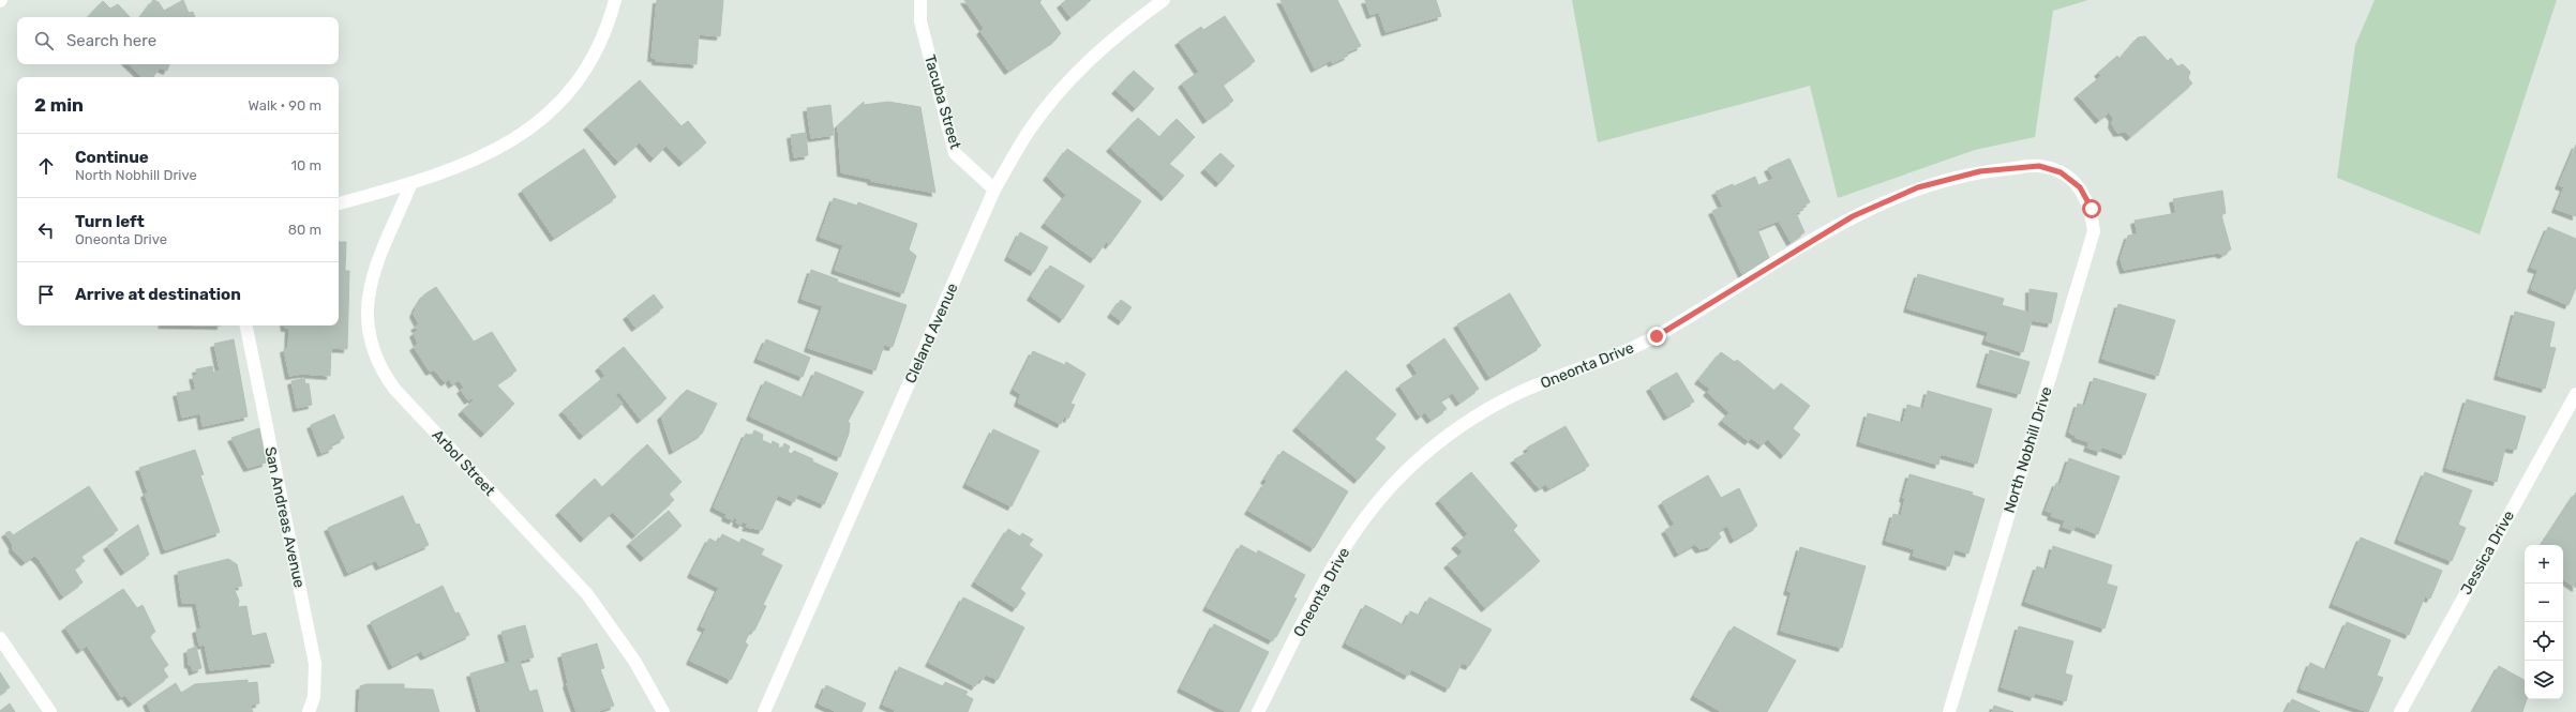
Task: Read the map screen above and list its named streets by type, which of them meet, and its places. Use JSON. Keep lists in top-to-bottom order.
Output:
{
  "streets": {
    "street": [
      "Tacuba Street",
      "Cleland Avenue",
      "Oneonta Drive",
      "North Nobhill Drive",
      "Arbol Street",
      "San Andreas Avenue",
      "Jessica Drive"
    ]
  },
  "crossings": [
    ["Tacuba Street", "Cleland Avenue"],
    ["Oneonta Drive", "North Nobhill Drive"]
  ],
  "page": {
    "search": "Search here",
    "heading": ["2 min", "Walk · 90 m"],
    "list": [
      ["Continue", "North Nobhill Drive", "10 m"],
      ["Turn left", "Oneonta Drive", "80 m"],
      "Arrive at destination"
    ],
    "map_buttons": ["+", "−"]
  }
}
